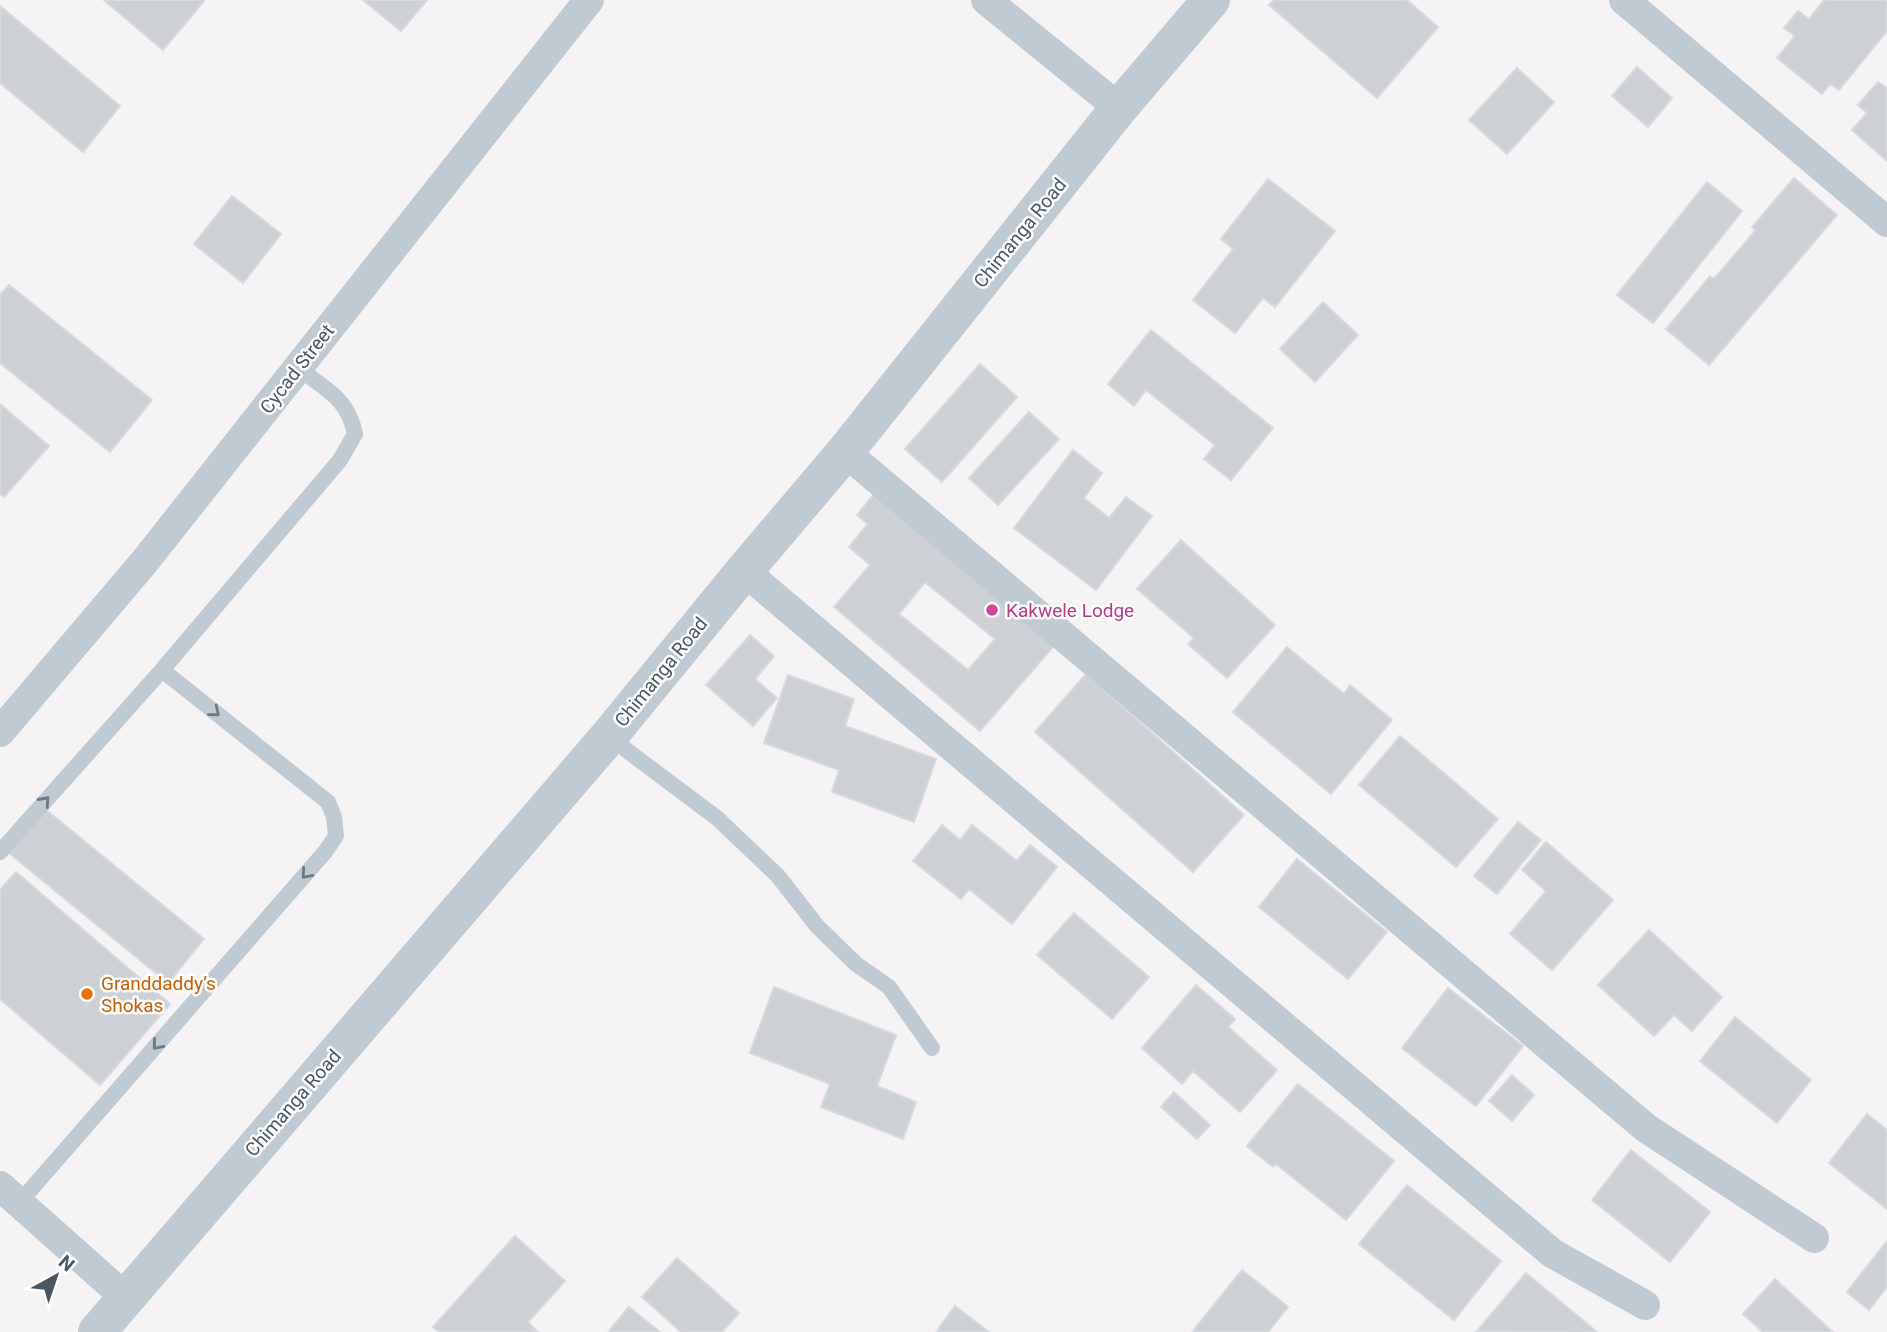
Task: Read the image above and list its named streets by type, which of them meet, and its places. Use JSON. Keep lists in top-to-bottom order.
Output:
{
  "streets": {
    "street": ["Chimanga Road", "Cycad Street"]
  },
  "places": ["Kakwele Lodge", "Granddaddy’s Shokas"],
  "north": "top right"
}
